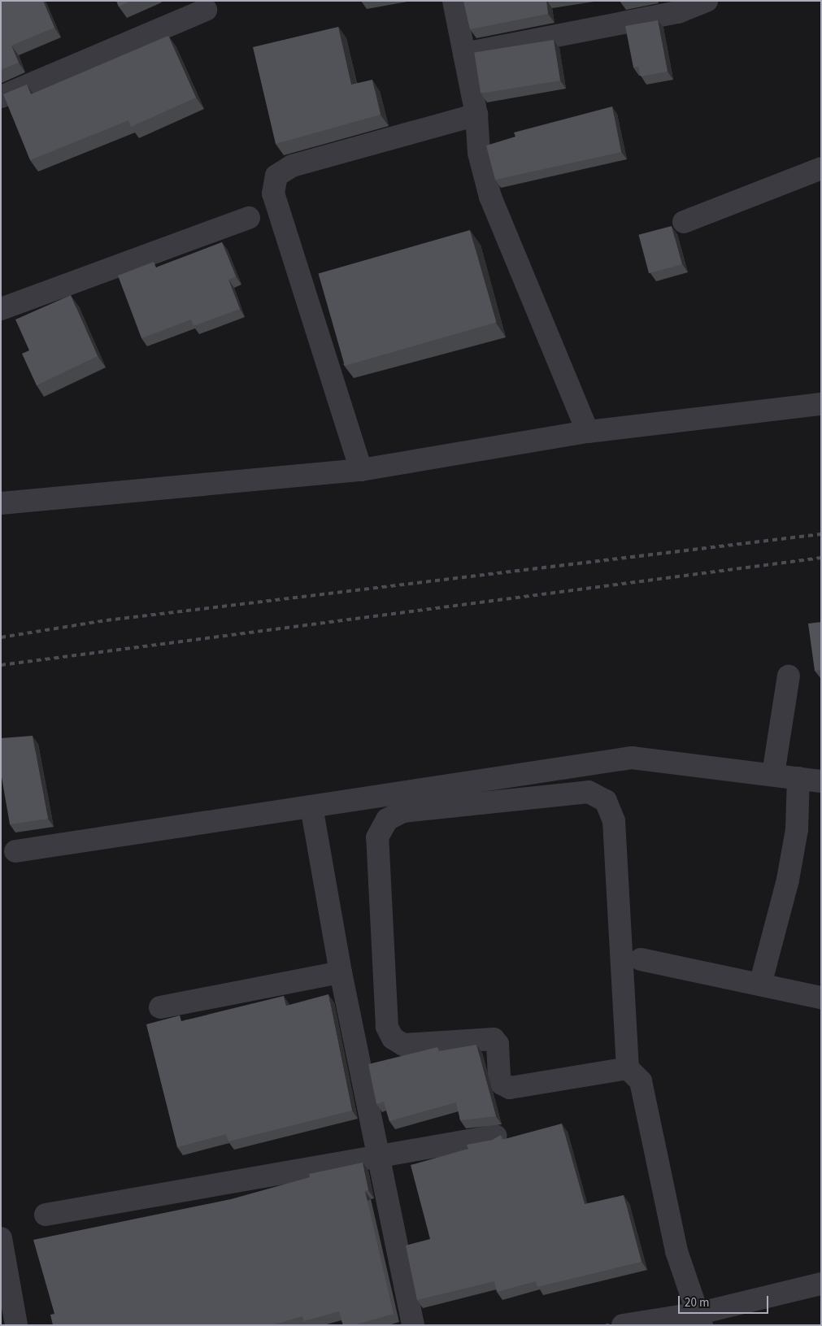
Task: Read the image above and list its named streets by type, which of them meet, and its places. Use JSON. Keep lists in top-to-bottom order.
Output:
{
  "scale_bar": "20 m"
}
